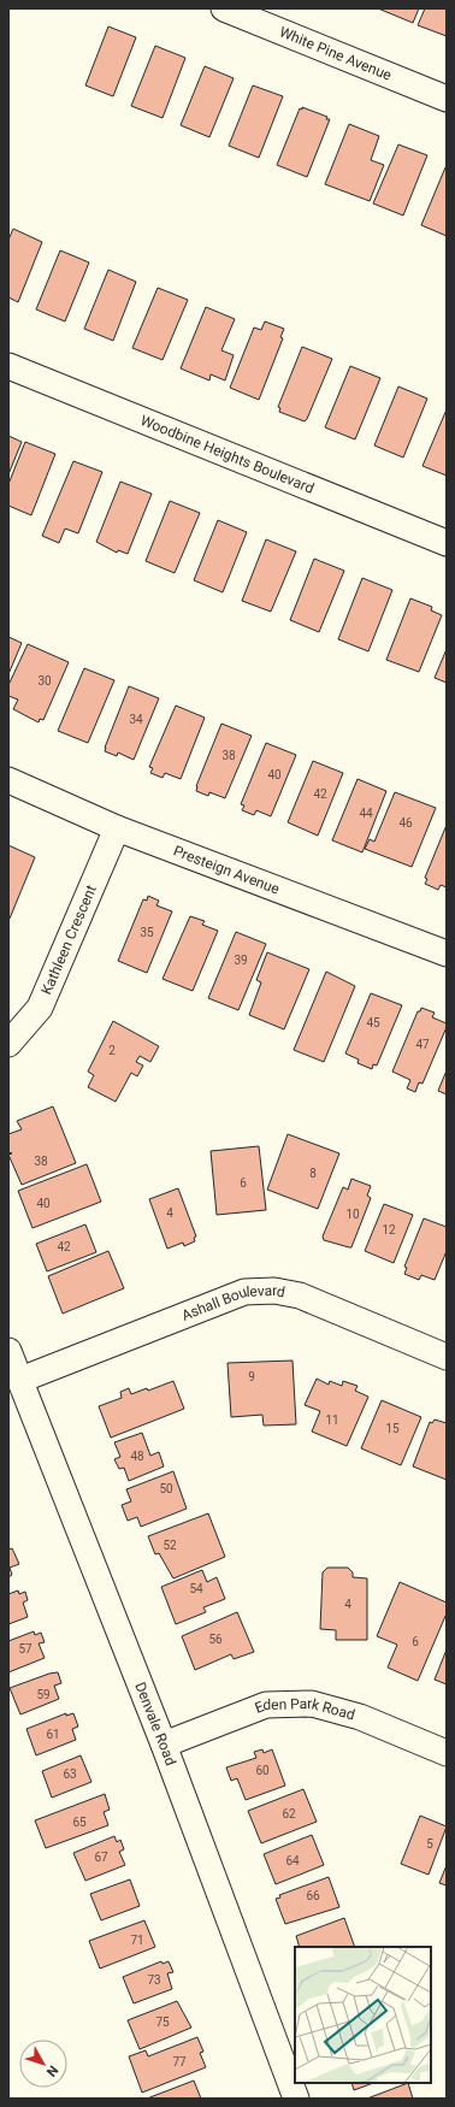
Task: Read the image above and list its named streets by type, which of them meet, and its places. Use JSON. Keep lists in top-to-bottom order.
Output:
{
  "streets": {
    "street": [
      "White Pine Avenue",
      "Woodbine Heights Boulevard",
      "Presteign Avenue",
      "Kathleen Crescent",
      "Ashall Boulevard",
      "Eden Park Road",
      "Denvale Road"
    ]
  },
  "crossings": [
    ["Presteign Avenue", "Kathleen Crescent"],
    ["Ashall Boulevard", "Denvale Road"],
    ["Eden Park Road", "Denvale Road"]
  ],
  "house_numbers": [
    "30",
    "34",
    "38",
    "40",
    "42",
    "44",
    "46",
    "35",
    "39",
    "45",
    "47",
    "2",
    "38",
    "8",
    "6",
    "40",
    "4",
    "10",
    "12",
    "42",
    "9",
    "11",
    "15",
    "48",
    "50",
    "52",
    "54",
    "4",
    "56",
    "6",
    "57",
    "59",
    "61",
    "60",
    "63",
    "62",
    "65",
    "5",
    "67",
    "64",
    "66",
    "71",
    "73",
    "75",
    "77"
  ],
  "north": "bottom right"
}
